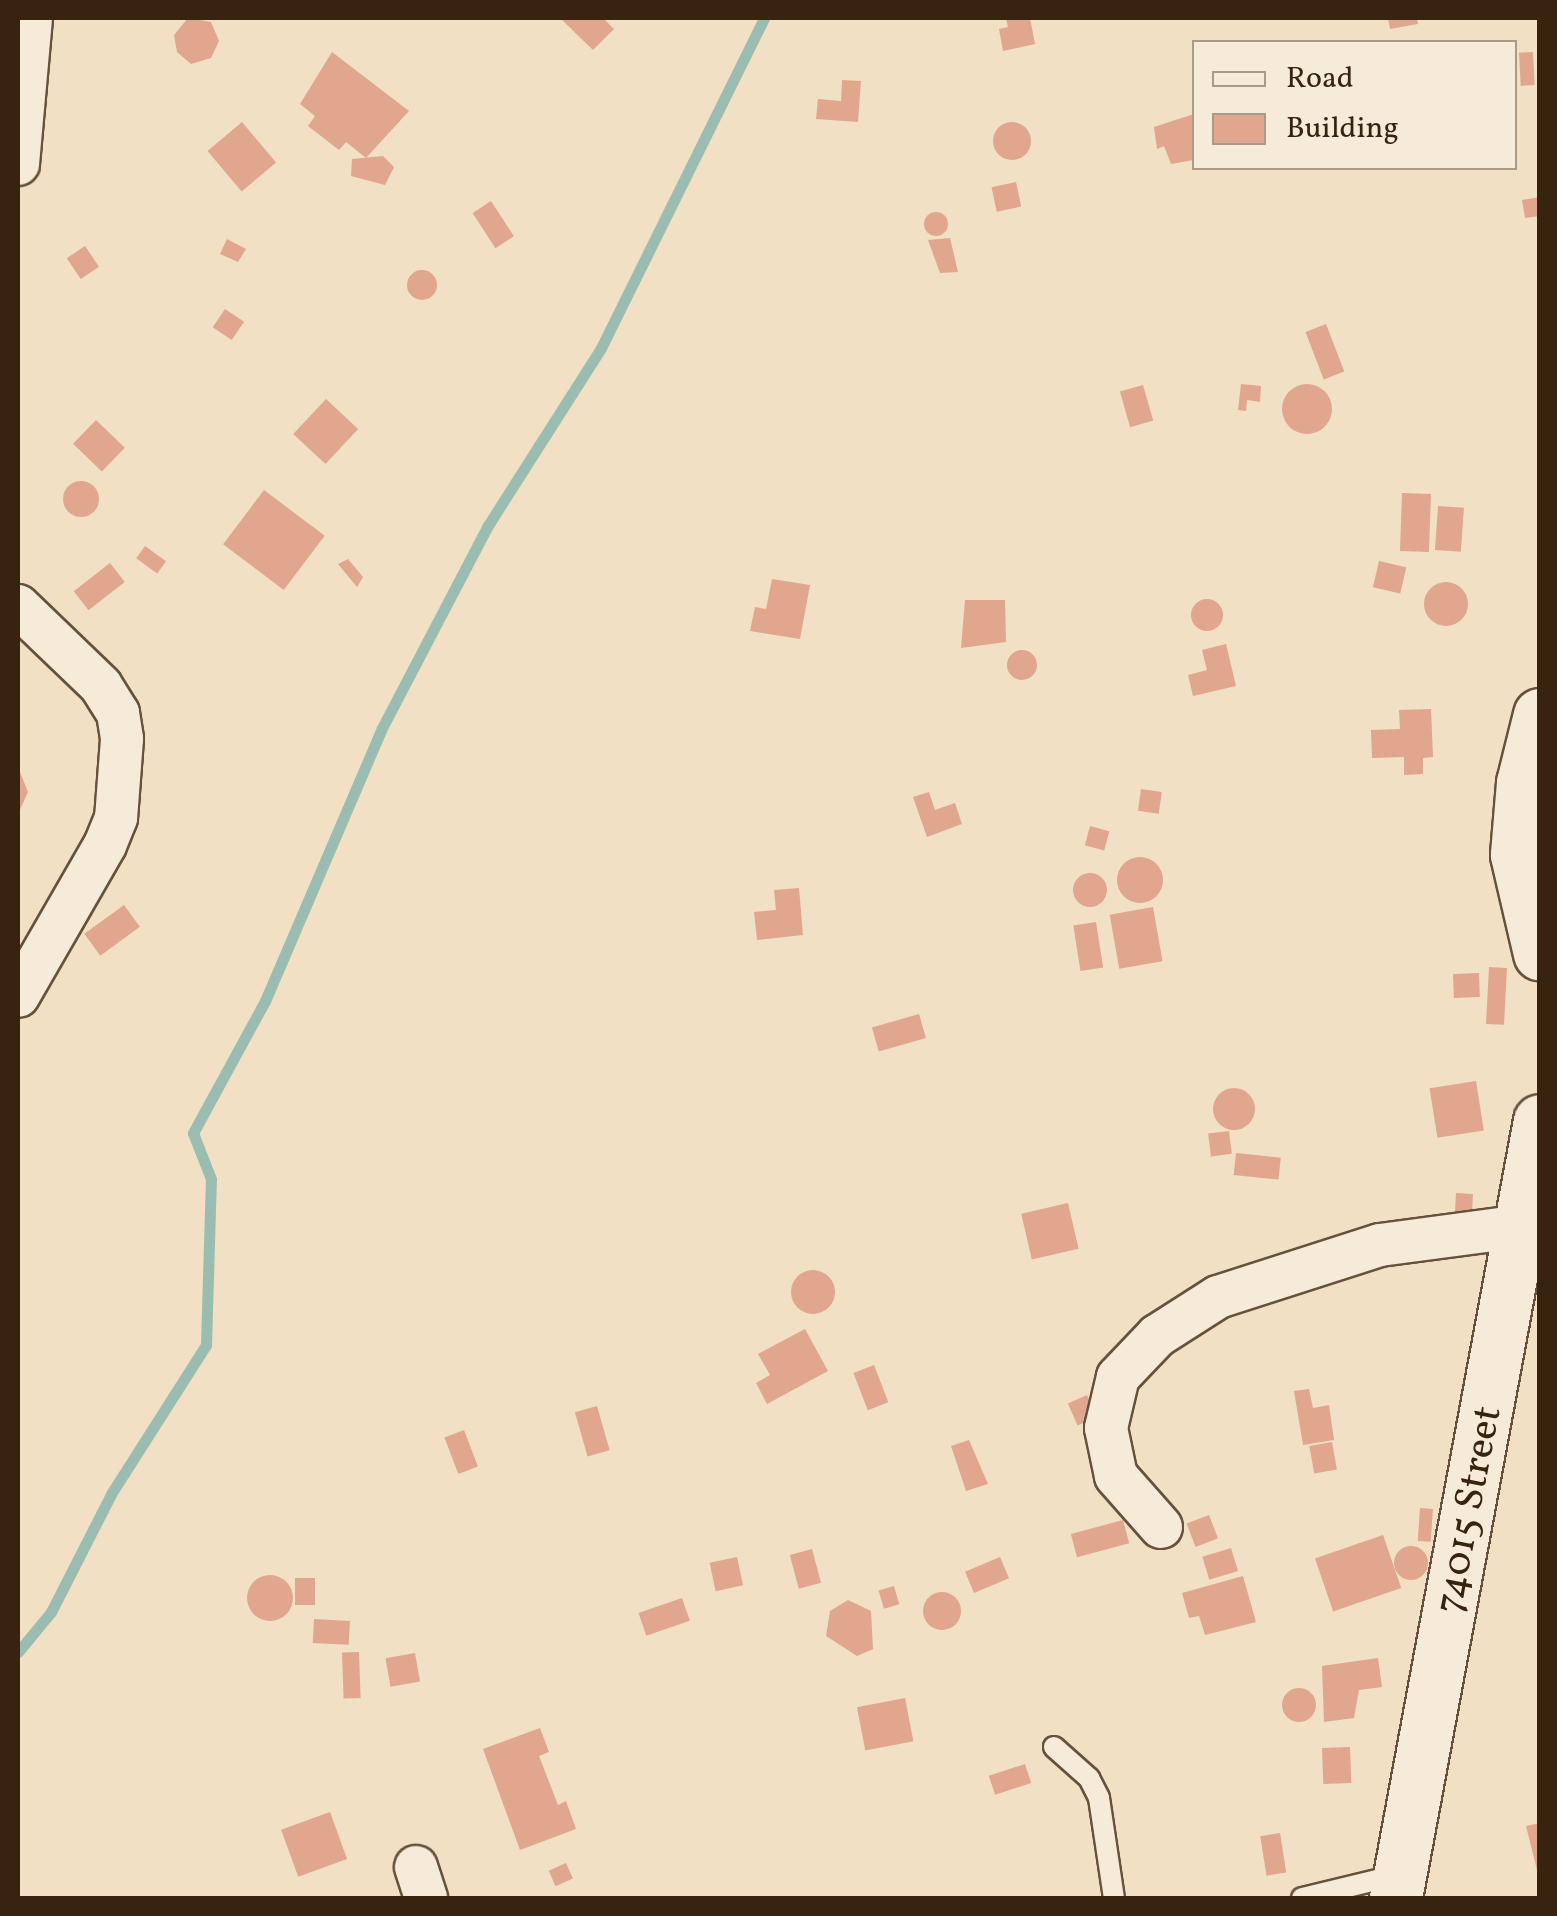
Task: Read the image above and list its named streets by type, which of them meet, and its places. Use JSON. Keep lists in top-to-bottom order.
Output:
{
  "streets": {
    "street": ["74015 Street"]
  },
  "legend": ["Road", "Building"]
}
